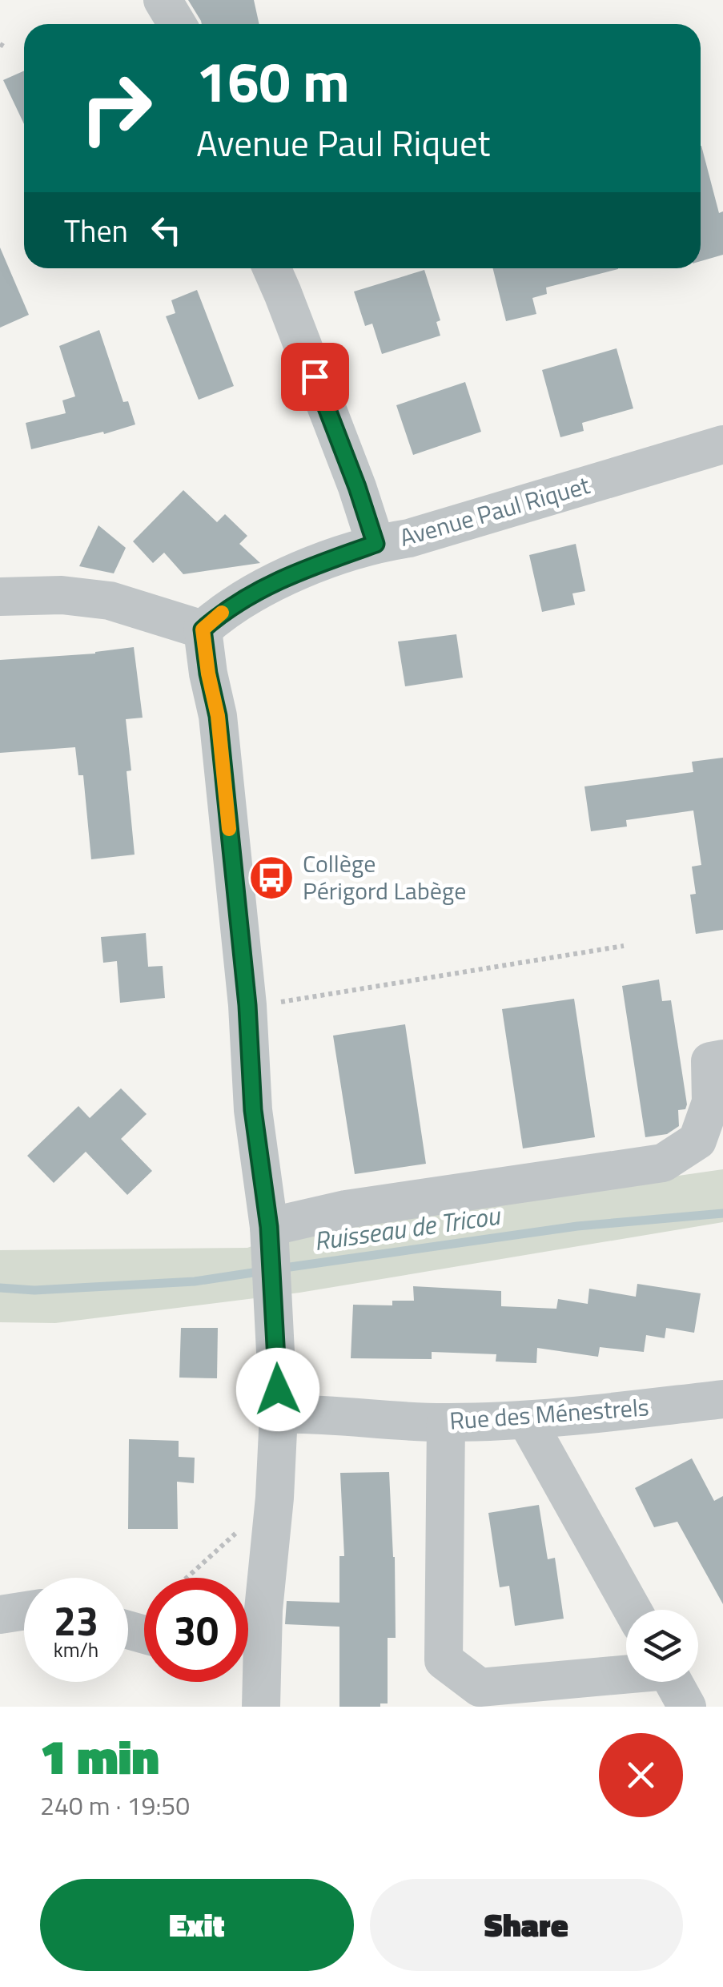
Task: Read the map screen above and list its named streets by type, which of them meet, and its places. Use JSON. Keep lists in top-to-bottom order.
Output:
{
  "streets": {
    "street": ["Avenue Paul Riquet", "Rue des Ménestrels"]
  },
  "water": ["Ruisseau de Tricou"],
  "places": {
    "bus stop": ["Collège Périgord Labège"]
  },
  "page": {
    "turn": ["160 m", "Avenue Paul Riquet"],
    "then": "Then",
    "speed": "23 km/h",
    "limit": "30",
    "heading": ["1 min", "240 m · 19:50"],
    "buttons": ["Exit", "Share"]
  }
}
